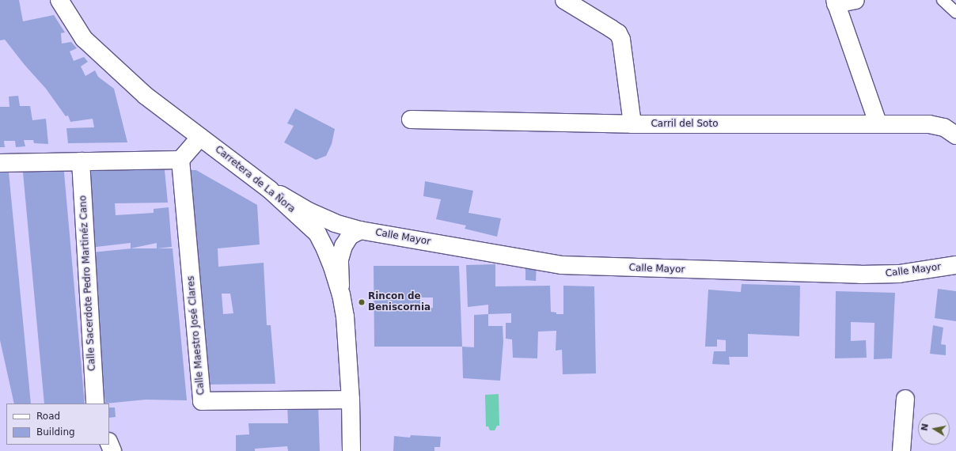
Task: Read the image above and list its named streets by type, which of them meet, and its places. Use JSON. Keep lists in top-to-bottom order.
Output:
{
  "streets": {
    "street": [
      "Carril del Soto",
      "Carretera de La Ñora",
      "Calle Mayor",
      "Calle Sacerdote Pedro Martinéz Cano",
      "Calle Maestro José Clares"
    ]
  },
  "crossings": [
    ["Carretera de La Ñora", "Calle Mayor"],
    ["Carretera de La Ñora", "Calle Maestro José Clares"]
  ],
  "places": ["Rincon de Beniscornia"],
  "legend": ["Road", "Building"],
  "north": "left"
}
